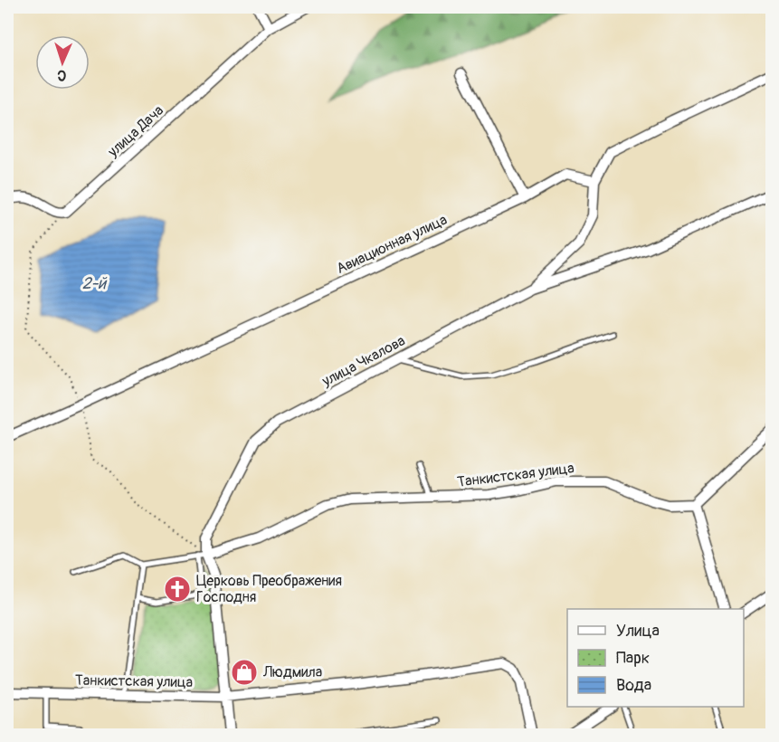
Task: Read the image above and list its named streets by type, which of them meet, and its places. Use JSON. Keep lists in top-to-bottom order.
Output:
{
  "streets": {
    "street": [
      "улица Дача",
      "Авиационная улица",
      "улица Чкалова",
      "Танкистская улица"
    ]
  },
  "crossings": [
    ["улица Чкалова", "Танкистская улица"]
  ],
  "water": ["2-й"],
  "places": {
    "church": ["Церковь Преображения Господня"],
    "shop": ["Людмила"]
  },
  "legend": ["Улица", "Парк", "Вода"],
  "north": "bottom"
}
